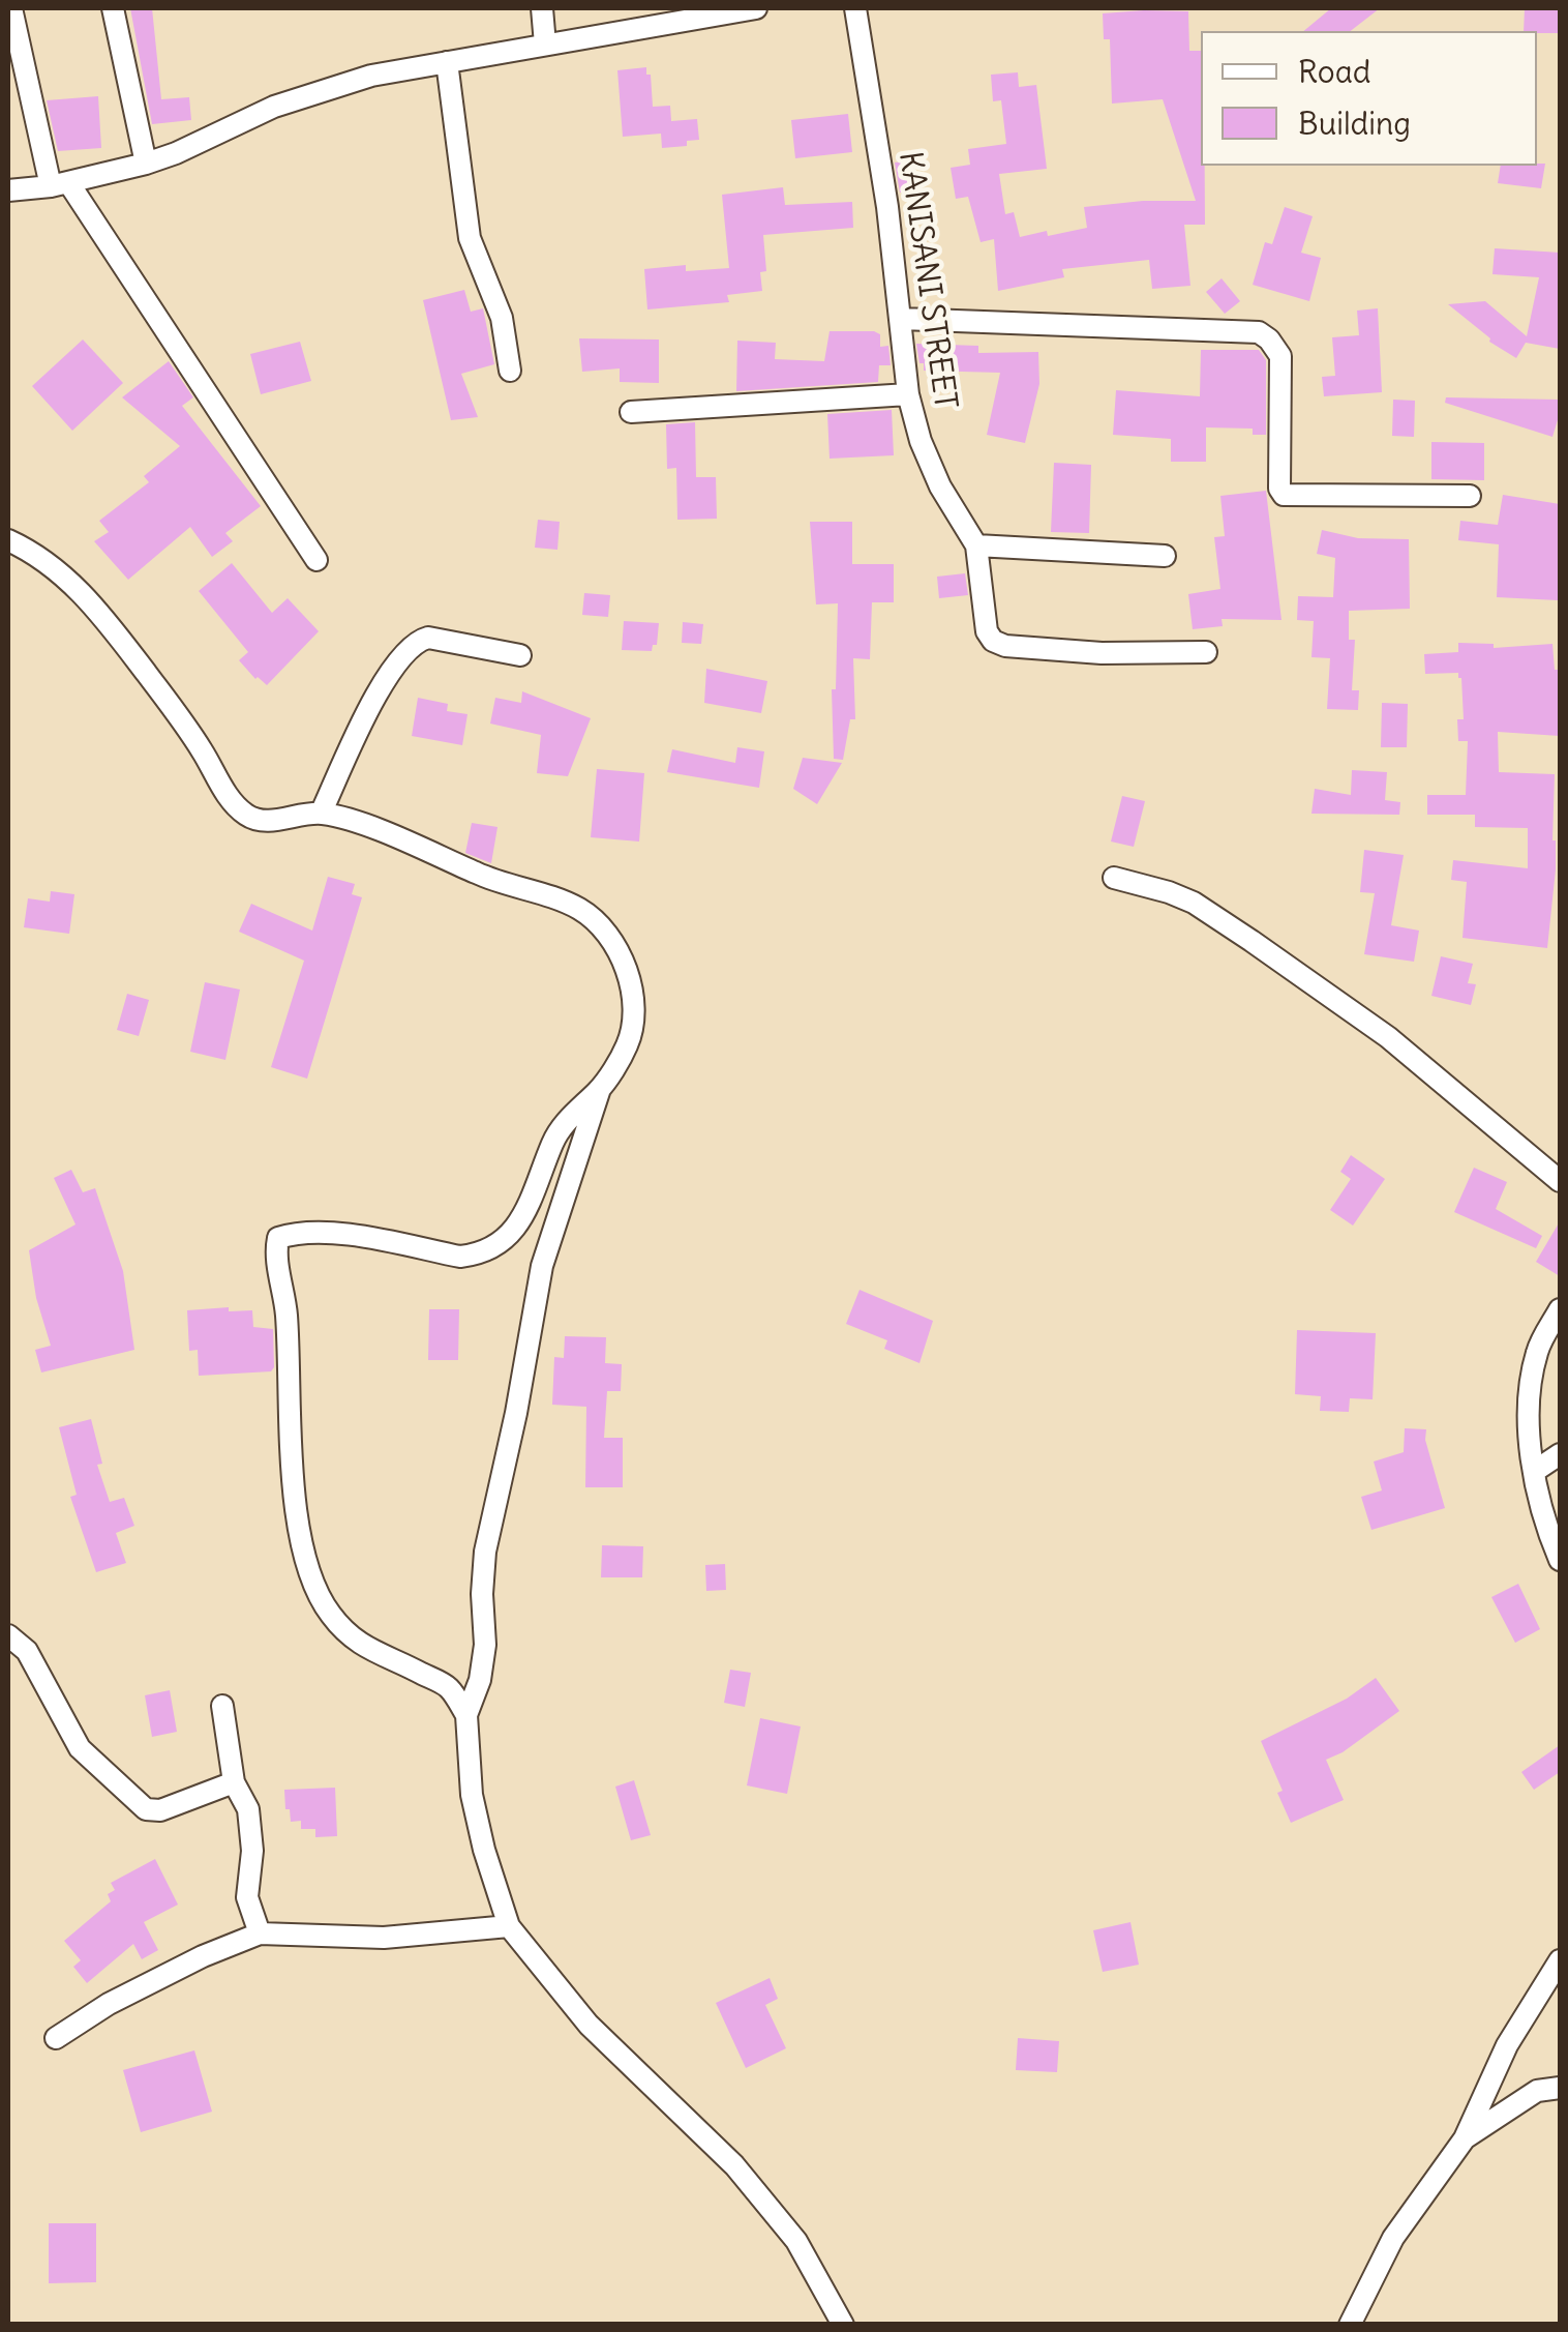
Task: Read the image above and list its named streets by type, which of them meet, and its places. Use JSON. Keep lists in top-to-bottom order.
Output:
{
  "streets": {
    "street": ["KANISANI STREET"]
  },
  "legend": ["Road", "Building"]
}
